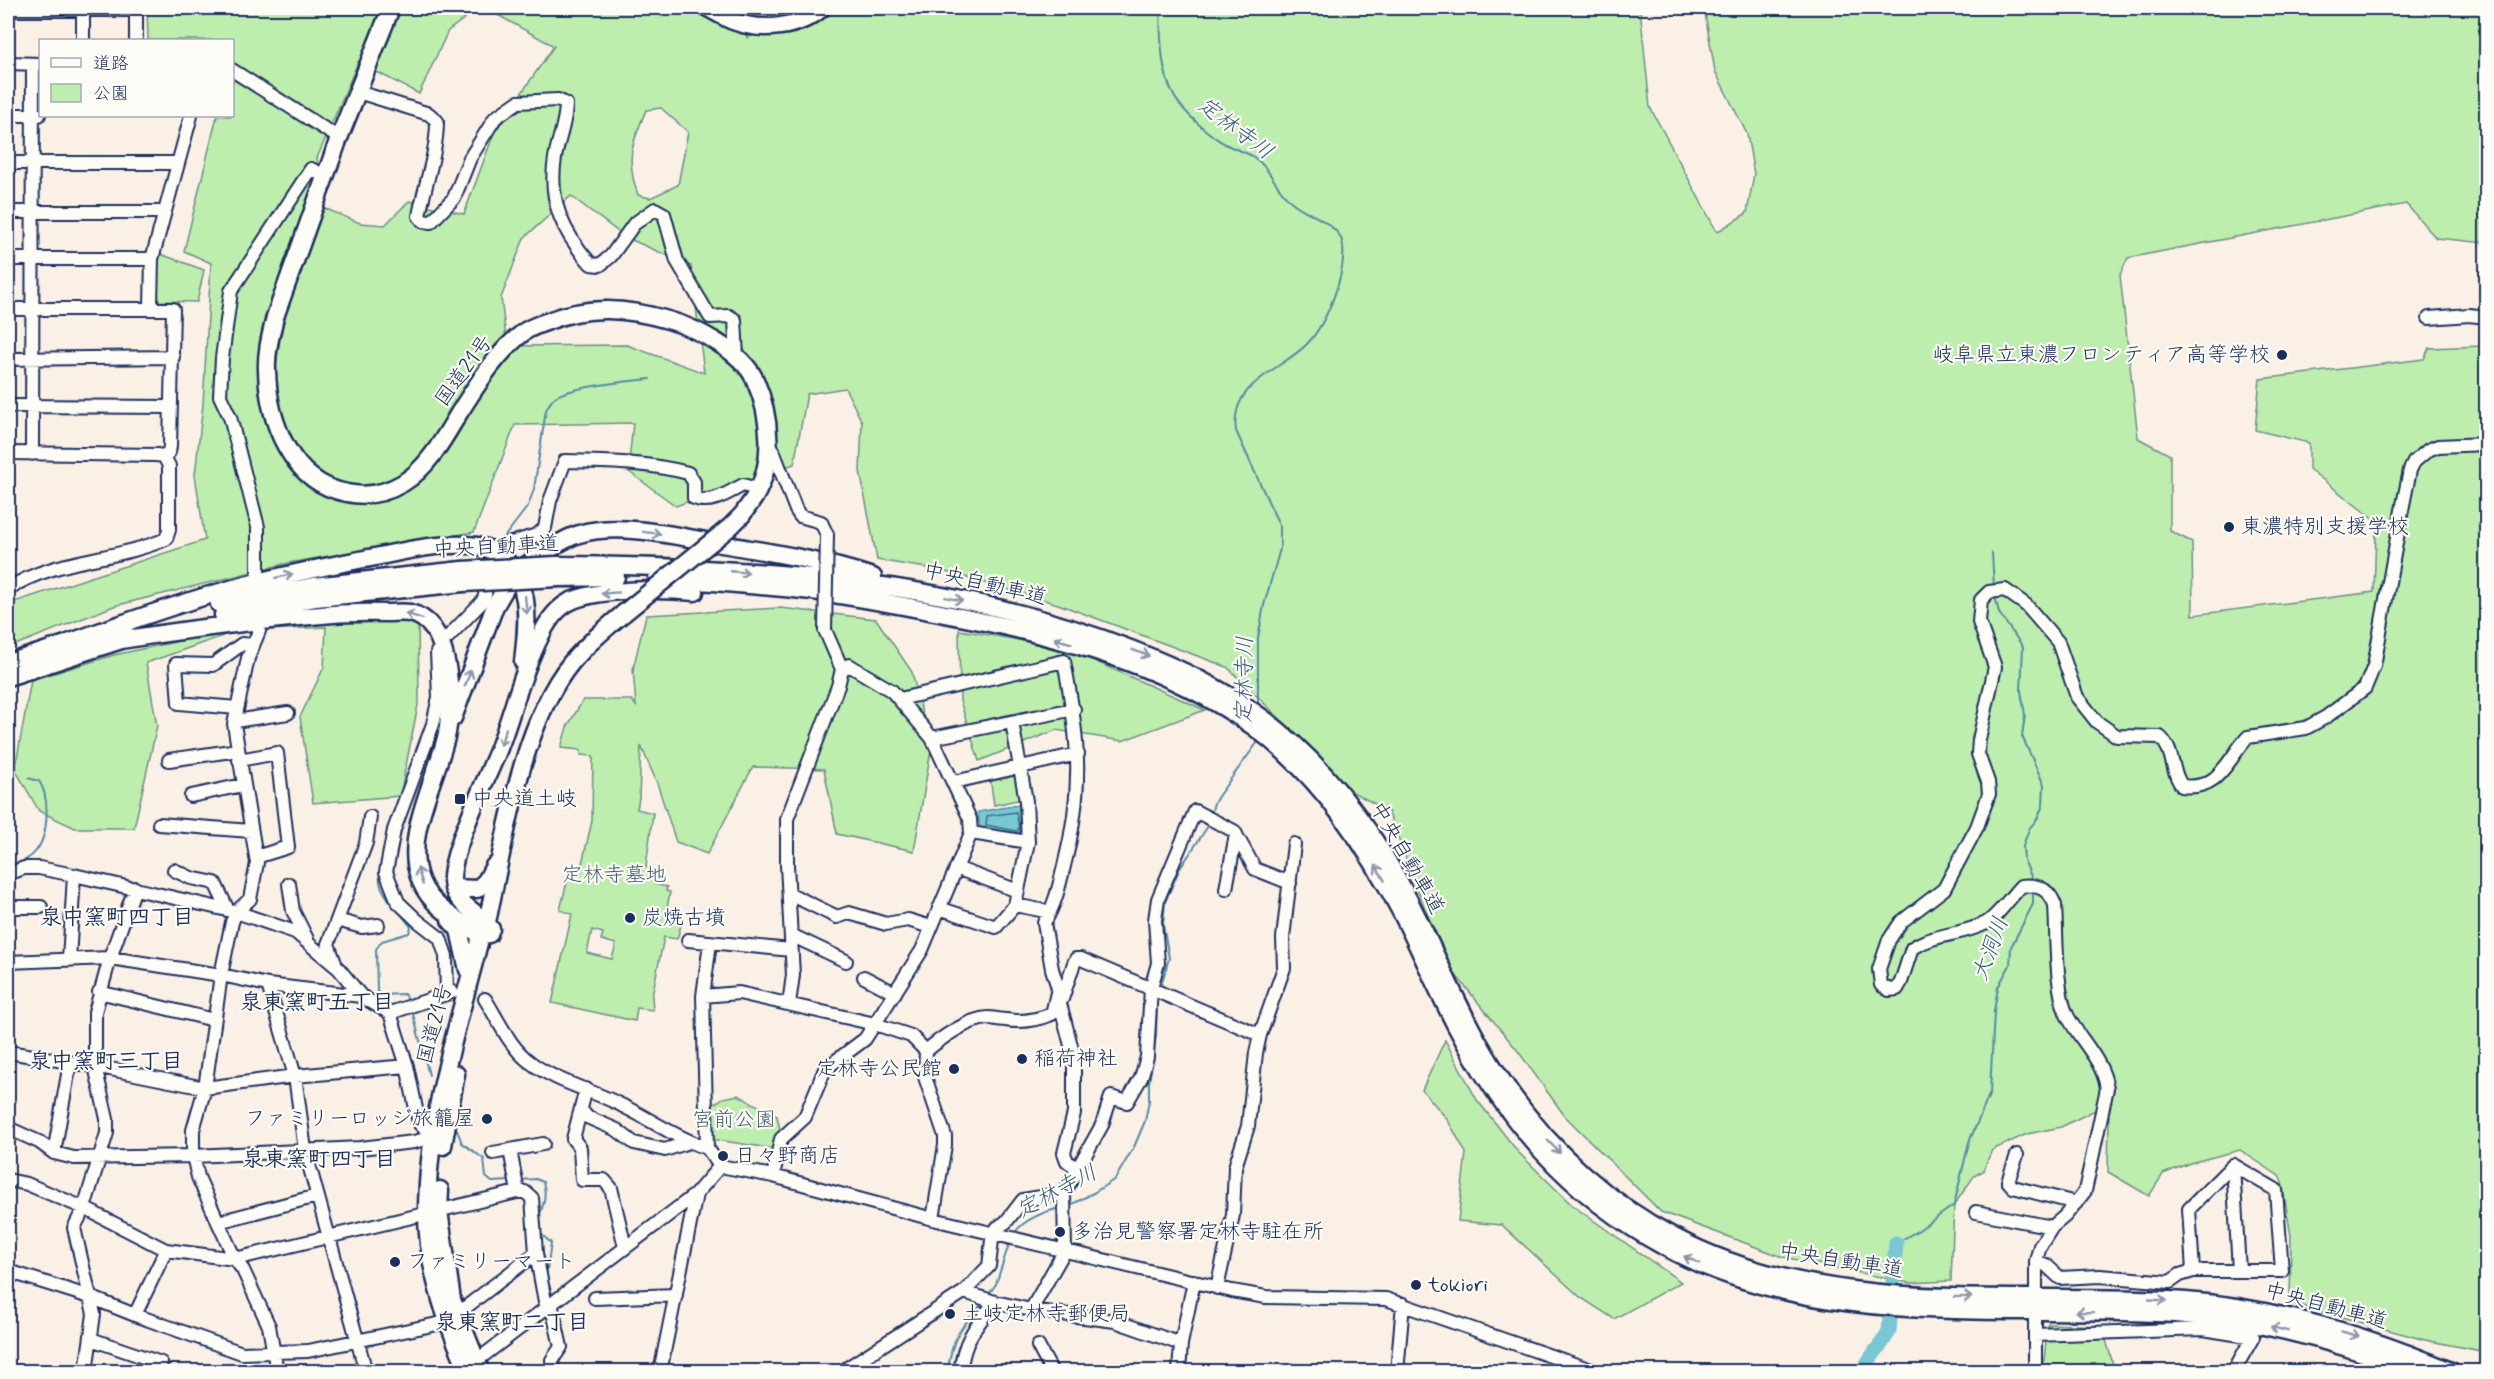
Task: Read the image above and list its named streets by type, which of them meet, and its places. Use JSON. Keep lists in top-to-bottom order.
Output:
{
  "streets": {
    "highway": ["国道21号", "中央自動車道"]
  },
  "districts": [
    "泉中窯町四丁目",
    "泉東窯町五丁目",
    "泉中窯町三丁目",
    "泉東窯町四丁目",
    "泉東窯町二丁目"
  ],
  "water": ["定林寺川", "大洞川"],
  "parks": ["定林寺墓地", "宮前公園"],
  "places": {
    "other": [
      "岐阜県立東濃フロンティア高等学校",
      "東濃特別支援学校",
      "炭焼古墳",
      "稲荷神社",
      "定林寺公民館",
      "ファミリーロッジ旅籠屋",
      "日々野商店",
      "多治見警察署定林寺駐在所",
      "ファミリーマート",
      "tokiori",
      "土岐定林寺郵便局"
    ],
    "transit": ["中央道土岐"]
  },
  "legend": ["道路", "公園"]
}
